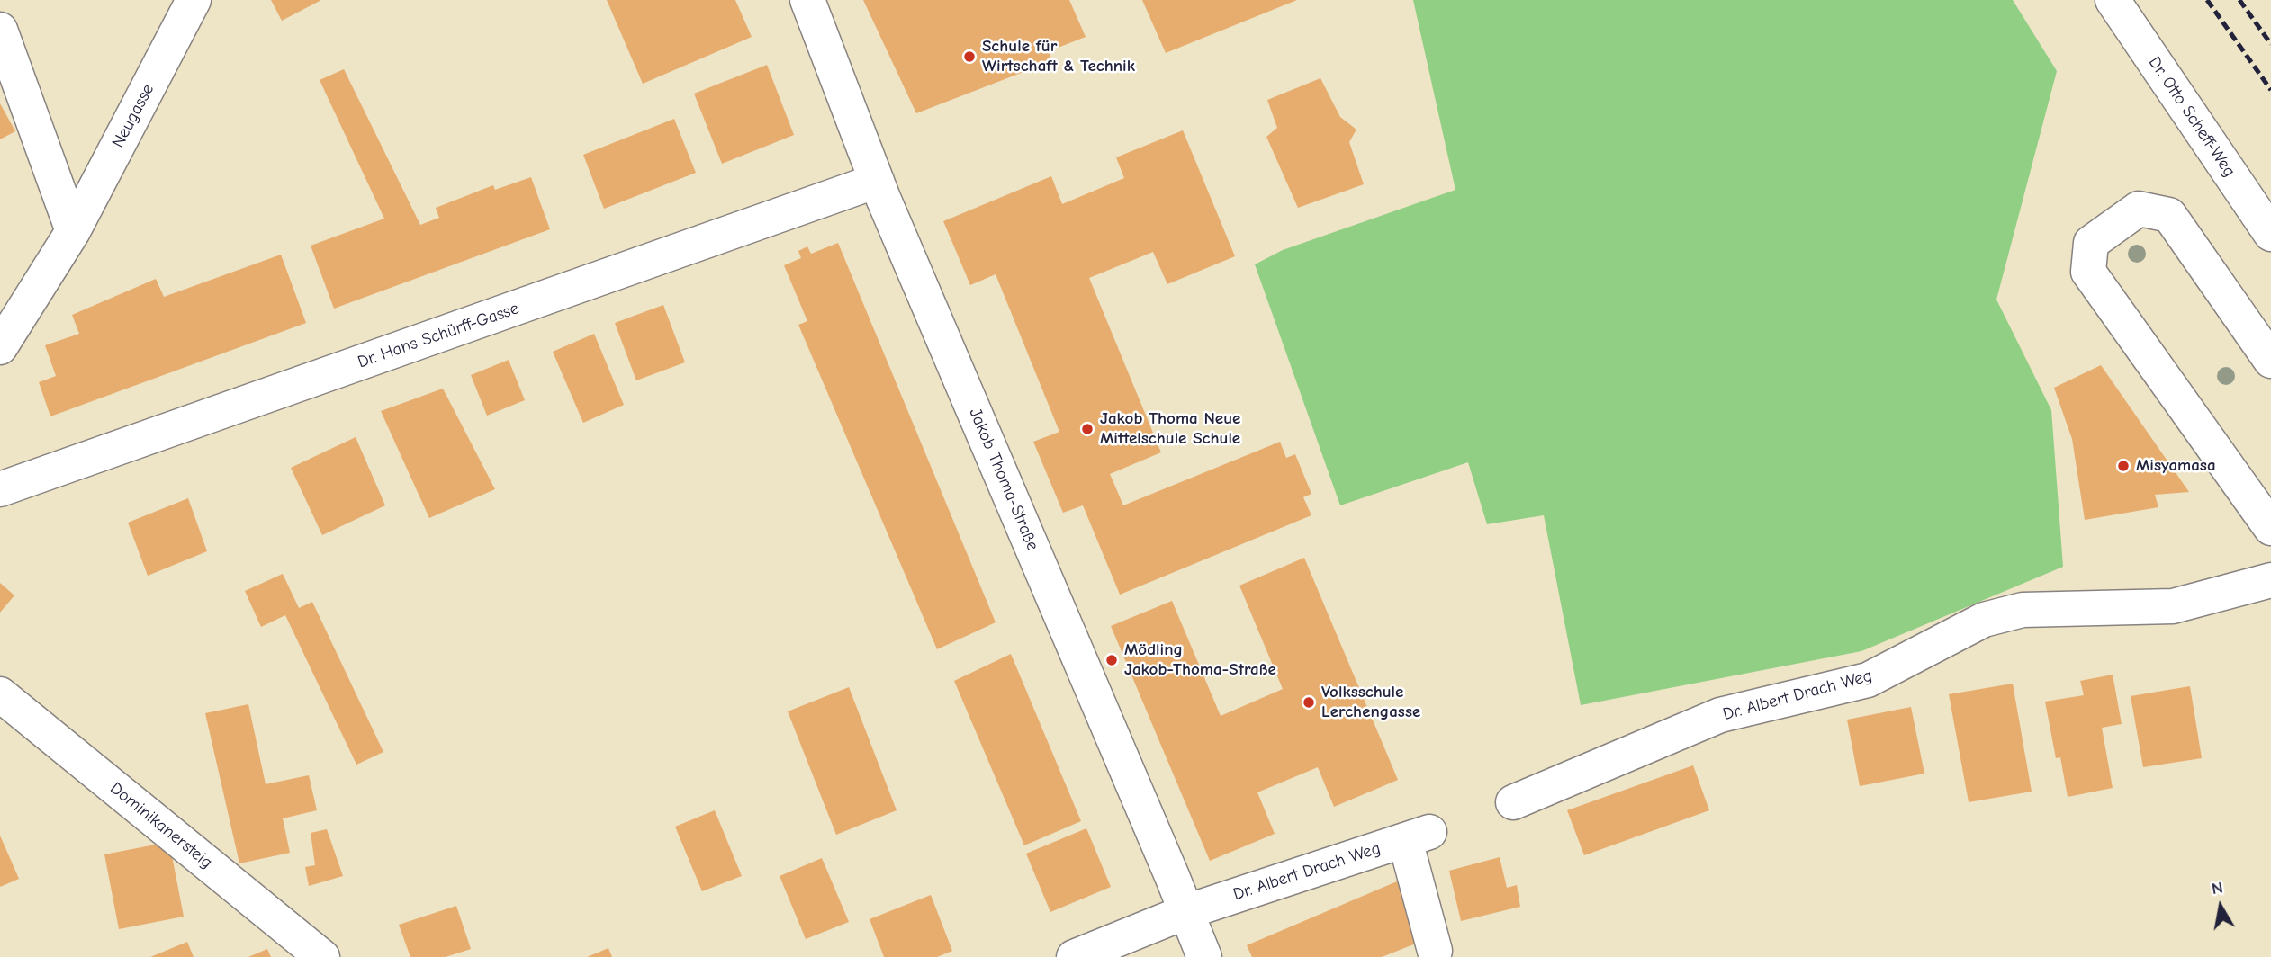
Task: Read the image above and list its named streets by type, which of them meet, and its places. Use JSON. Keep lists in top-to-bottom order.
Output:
{
  "streets": {
    "street": [
      "Neugasse",
      "Dr. Otto Scheff-Weg",
      "Dr. Hans Schürff-Gasse",
      "Jakob Thoma-Straße",
      "Dr. Albert Drach Weg",
      "Dominikanersteig"
    ]
  },
  "crossings": [
    ["Dr. Hans Schürff-Gasse", "Jakob Thoma-Straße"],
    ["Jakob Thoma-Straße", "Dr. Albert Drach Weg"]
  ],
  "places": [
    "Schule für Wirtschaft & Technik",
    "Jakob Thoma Neue Mittelschule Schule",
    "Misyamasa",
    "Mödling Jakob-Thoma-Straße",
    "Volksschule Lerchengasse"
  ],
  "north": "top"
}
